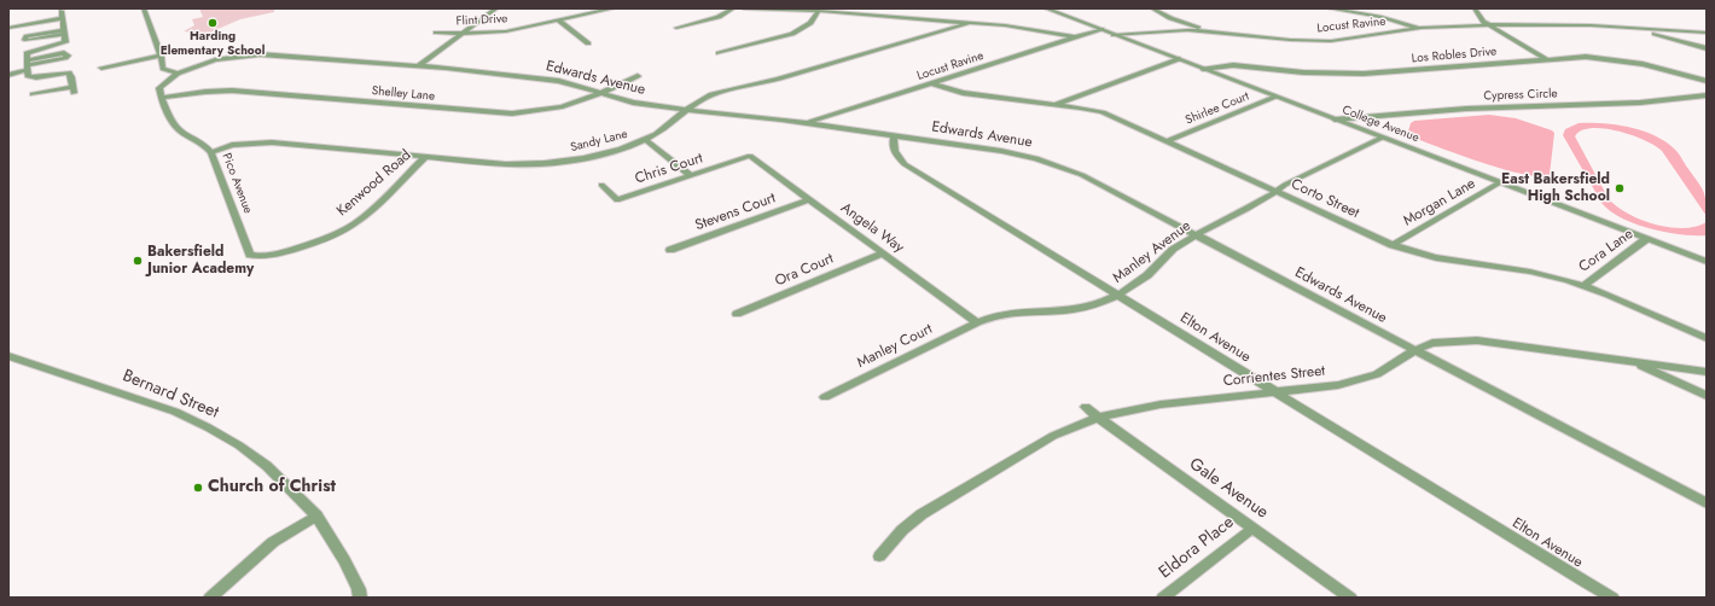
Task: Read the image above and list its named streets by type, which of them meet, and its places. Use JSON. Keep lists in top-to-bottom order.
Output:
{
  "streets": {
    "street": [
      "Flint Drive",
      "Locust Ravine",
      "Los Robles Drive",
      "Edwards Avenue",
      "Shelley Lane",
      "Cypress Circle",
      "Shirlee Court",
      "College Avenue",
      "Sandy Lane",
      "Chris Court",
      "Pico Avenue",
      "Kenwood Road",
      "Corto Street",
      "Morgan Lane",
      "Stevens Court",
      "Angela Way",
      "Cora Lane",
      "Manley Avenue",
      "Ora Court",
      "Elton Avenue",
      "Manley Court",
      "Corrientes Street",
      "Bernard Street",
      "Gale Avenue",
      "Eldora Place"
    ]
  },
  "crossings": [
    ["Locust Ravine", "Edwards Avenue"],
    ["Locust Ravine", "College Avenue"],
    ["Locust Ravine", "Corto Street"],
    ["Los Robles Drive", "College Avenue"],
    ["Edwards Avenue", "Shelley Lane"],
    ["Edwards Avenue", "Sandy Lane"],
    ["Edwards Avenue", "Manley Avenue"],
    ["Edwards Avenue", "Elton Avenue"],
    ["Edwards Avenue", "Corrientes Street"],
    ["Shelley Lane", "Pico Avenue"],
    ["Cypress Circle", "College Avenue"],
    ["Shirlee Court", "College Avenue"],
    ["Shirlee Court", "Corto Street"],
    ["College Avenue", "Morgan Lane"],
    ["College Avenue", "Cora Lane"],
    ["College Avenue", "Manley Avenue"],
    ["Sandy Lane", "Pico Avenue"],
    ["Sandy Lane", "Kenwood Road"],
    ["Chris Court", "Angela Way"],
    ["Pico Avenue", "Kenwood Road"],
    ["Corto Street", "Morgan Lane"],
    ["Corto Street", "Cora Lane"],
    ["Corto Street", "Manley Avenue"],
    ["Stevens Court", "Angela Way"],
    ["Angela Way", "Manley Avenue"],
    ["Angela Way", "Ora Court"],
    ["Angela Way", "Manley Court"],
    ["Manley Avenue", "Elton Avenue"],
    ["Manley Avenue", "Manley Court"],
    ["Elton Avenue", "Corrientes Street"],
    ["Corrientes Street", "Gale Avenue"],
    ["Gale Avenue", "Eldora Place"]
  ],
  "places": [
    "Harding Elementary School",
    "East Bakersfield High School",
    "Bakersfield Junior Academy",
    "Church of Christ"
  ]
}
